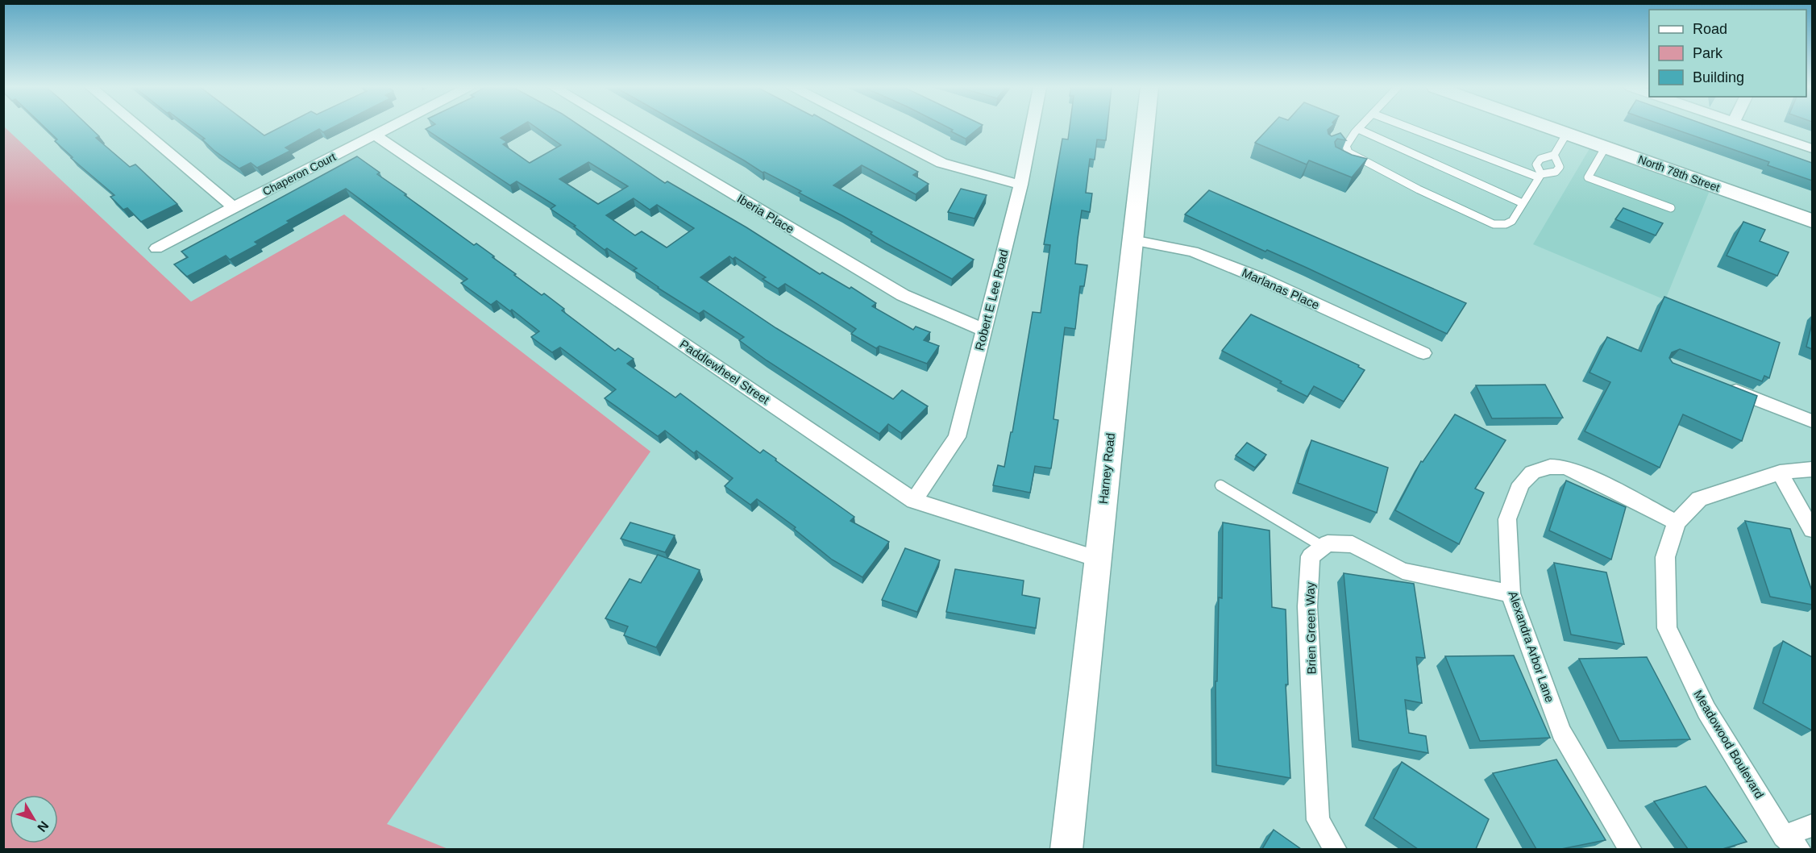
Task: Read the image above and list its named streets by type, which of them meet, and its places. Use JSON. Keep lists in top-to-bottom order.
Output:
{
  "streets": {
    "street": [
      "North 78th Street",
      "Chaperon Court",
      "Iberia Place",
      "Marlanas Place",
      "Robert E Lee Road",
      "Paddlewheel Street",
      "Harney Road",
      "Brien Green Way",
      "Alexandra Arbor Lane",
      "Meadowood Boulevard"
    ]
  },
  "crossings": [
    ["Chaperon Court", "Paddlewheel Street"],
    ["Iberia Place", "Robert E Lee Road"],
    ["Marlanas Place", "Harney Road"],
    ["Robert E Lee Road", "Paddlewheel Street"],
    ["Paddlewheel Street", "Harney Road"],
    ["Alexandra Arbor Lane", "Meadowood Boulevard"]
  ],
  "legend": ["Road", "Park", "Building"],
  "north": "bottom right"
}
